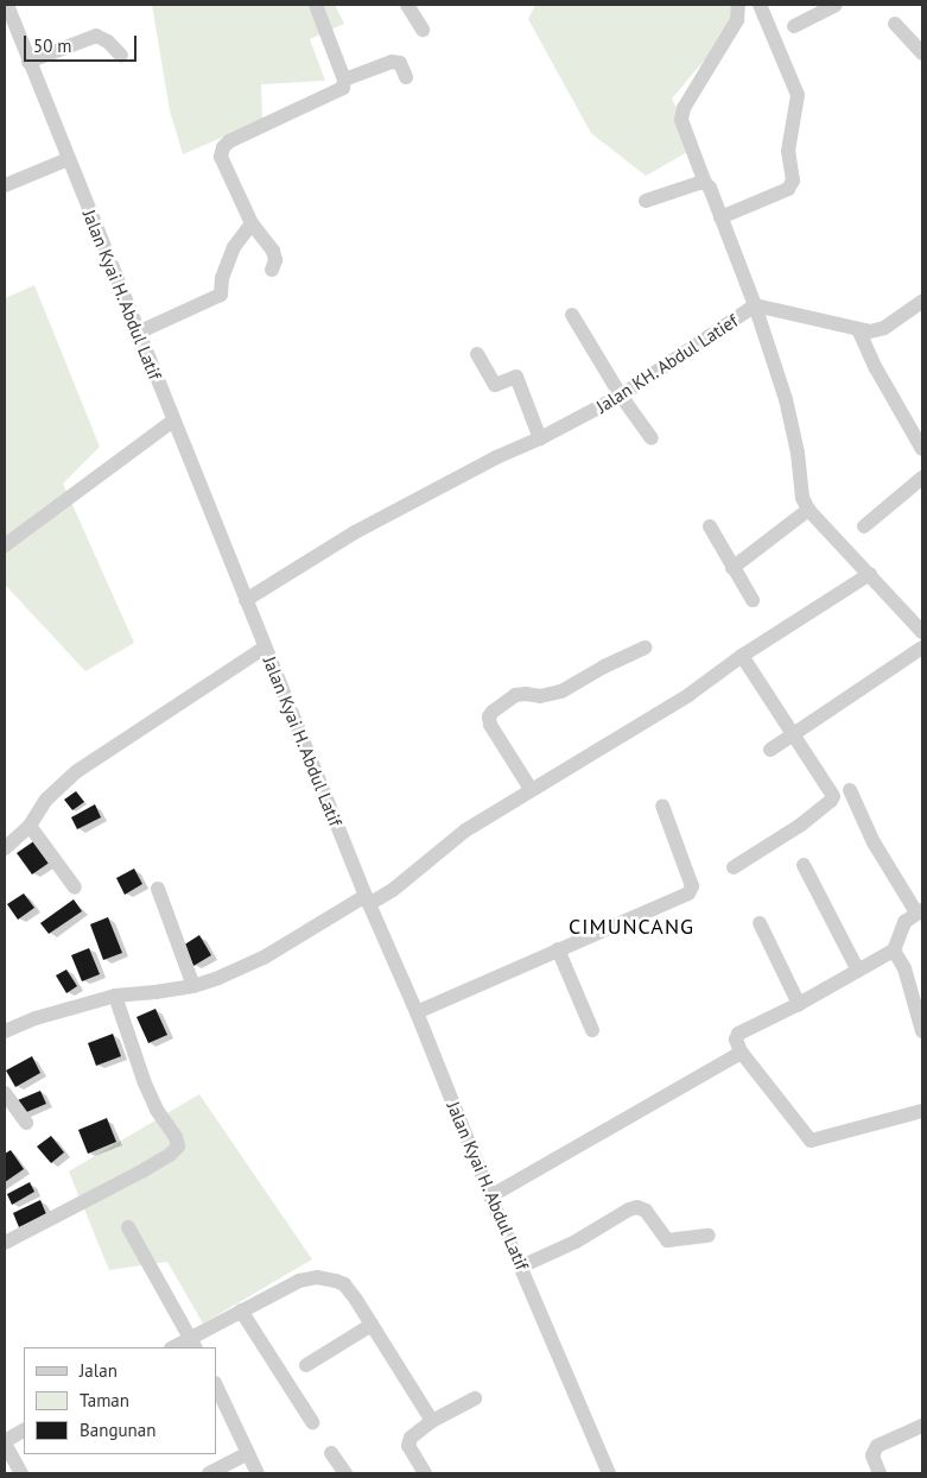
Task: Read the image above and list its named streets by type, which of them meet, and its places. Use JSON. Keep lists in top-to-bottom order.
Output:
{
  "streets": {
    "street": ["Jalan Kyai H. Abdul Latif", "Jalan KH. Abdul Latief"]
  },
  "crossings": [
    ["Jalan Kyai H. Abdul Latif", "Jalan KH. Abdul Latief"]
  ],
  "districts": ["CIMUNCANG"],
  "legend": ["Jalan", "Taman", "Bangunan"],
  "scale_bar": "50 m"
}
